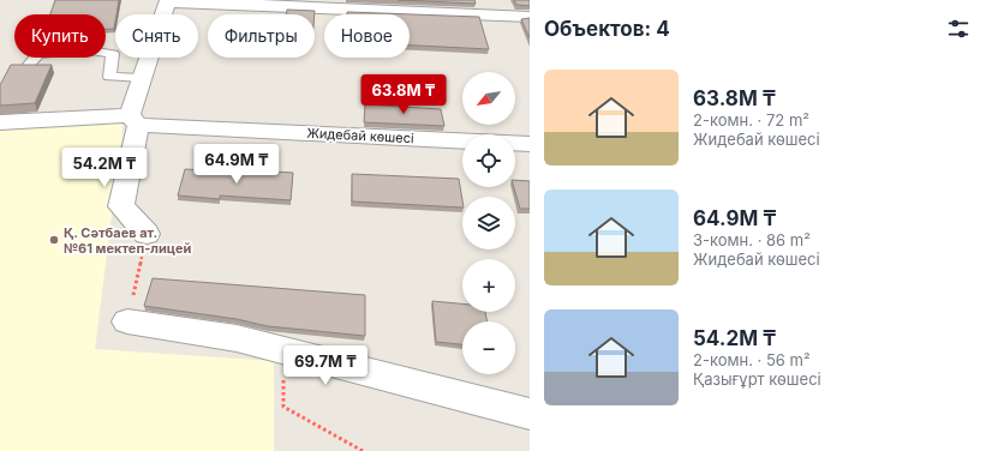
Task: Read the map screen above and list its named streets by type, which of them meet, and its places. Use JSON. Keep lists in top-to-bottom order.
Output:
{
  "streets": {
    "street": ["Жидебай көшесі"]
  },
  "places": ["Қ. Сәтбаев ат. №61 мектеп-лицей"],
  "north": "bottom left",
  "page": {
    "heading": "Объектов: 4",
    "chip": [
      "Купить",
      "Снять",
      "Фильтры",
      "Новое"
    ],
    "list": [
      {
        "name": "63.8M ₸",
        "note": "2-комн. · 72 m² · Жидебай көшесі"
      },
      {
        "name": "64.9M ₸",
        "note": "3-комн. · 86 m² · Жидебай көшесі"
      },
      {
        "name": "54.2M ₸",
        "note": "2-комн. · 56 m² · Қазығұрт көшесі"
      }
    ],
    "map_buttons": ["+", "−"],
    "price": [
      "63.8M ₸",
      "64.9M ₸",
      "54.2M ₸",
      "69.7M ₸"
    ]
  }
}
